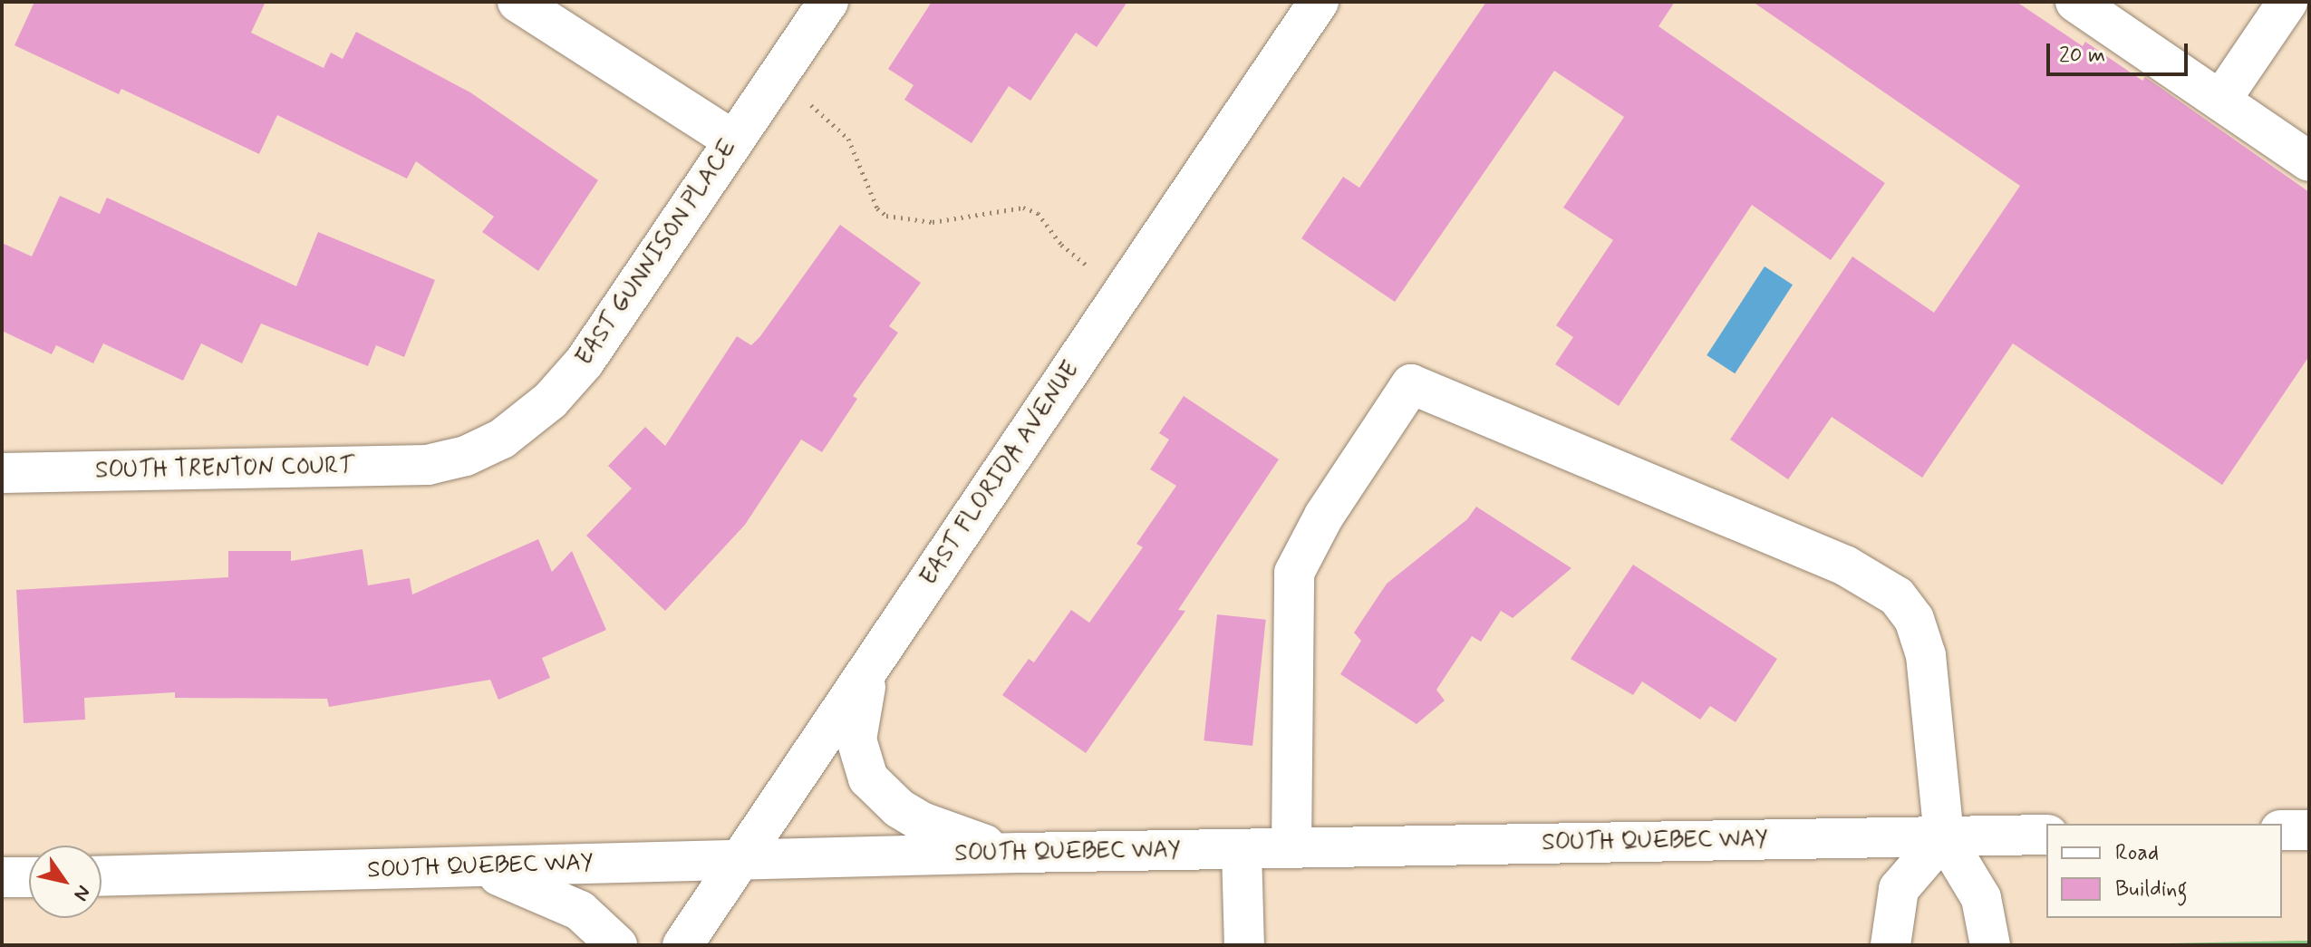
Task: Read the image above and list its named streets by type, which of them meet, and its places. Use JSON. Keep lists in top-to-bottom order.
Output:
{
  "streets": {
    "street": [
      "EAST GUNNISON PLACE",
      "SOUTH TRENTON COURT",
      "EAST FLORIDA AVENUE",
      "SOUTH QUEBEC WAY"
    ]
  },
  "crossings": [
    ["EAST GUNNISON PLACE", "SOUTH TRENTON COURT"],
    ["EAST FLORIDA AVENUE", "SOUTH QUEBEC WAY"]
  ],
  "legend": ["Road", "Building"],
  "scale_bar": "20 m",
  "north": "bottom right"
}
